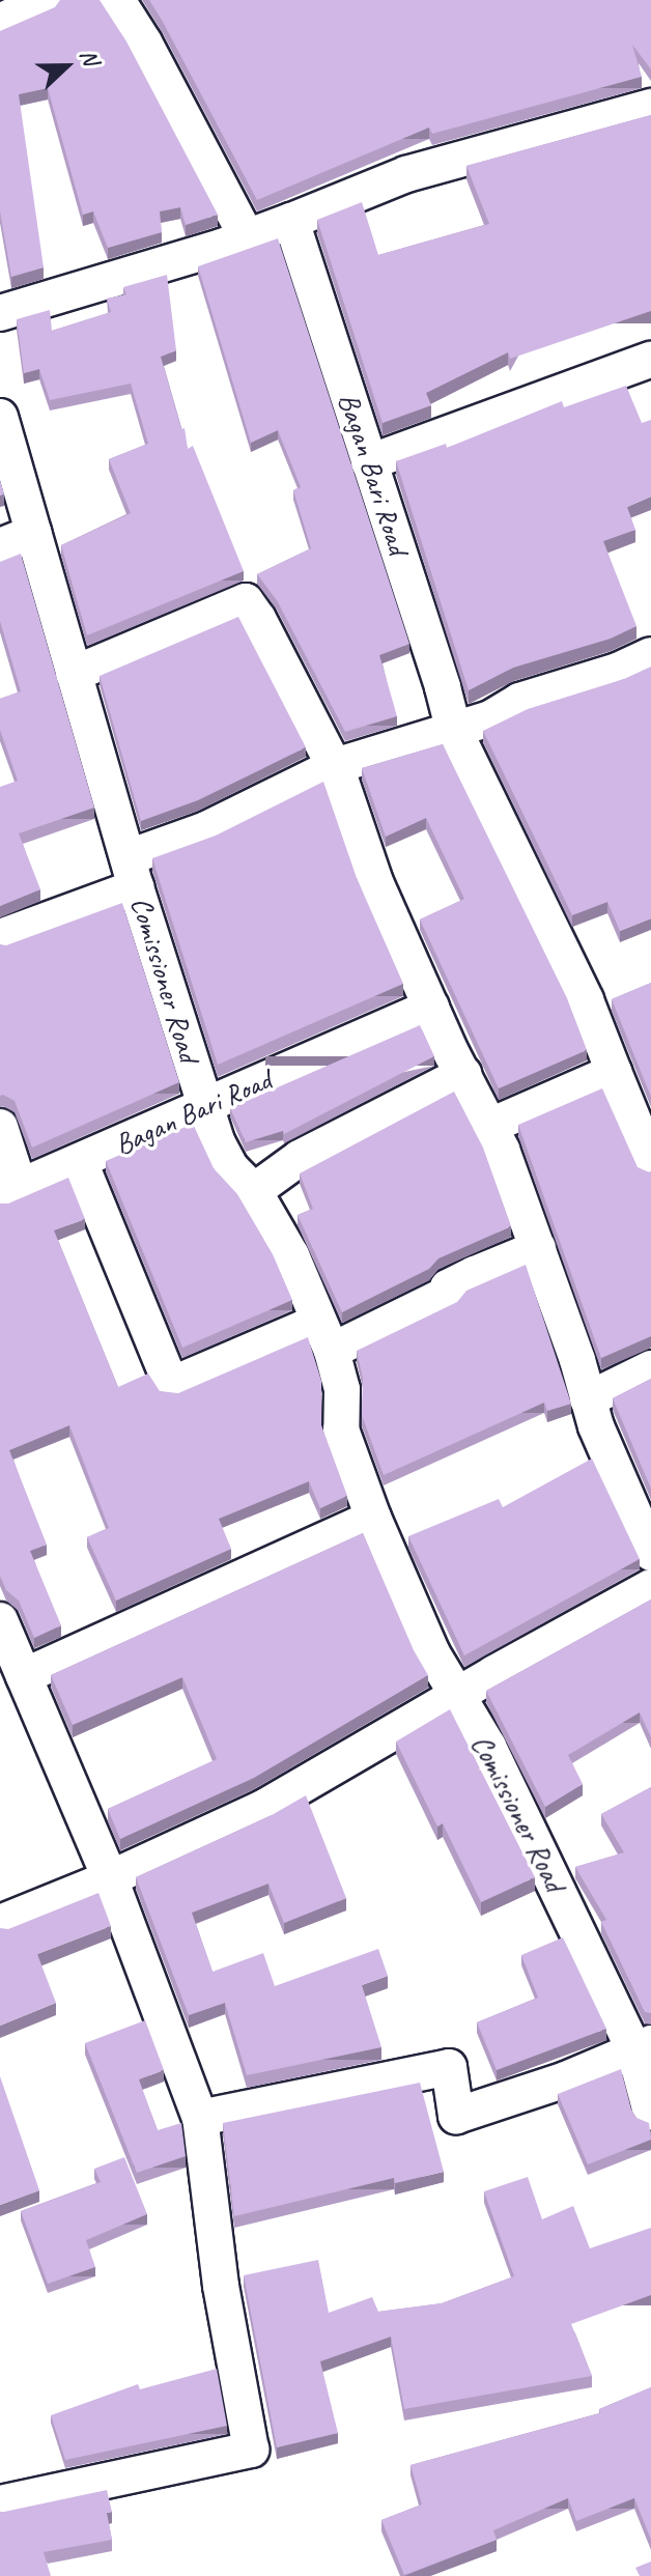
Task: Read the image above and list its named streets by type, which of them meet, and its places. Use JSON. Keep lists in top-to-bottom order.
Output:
{
  "streets": {
    "street": ["Bagan Bari Road", "Comissioner Road"]
  },
  "crossings": [
    ["Bagan Bari Road", "Comissioner Road"]
  ],
  "north": "right"
}
